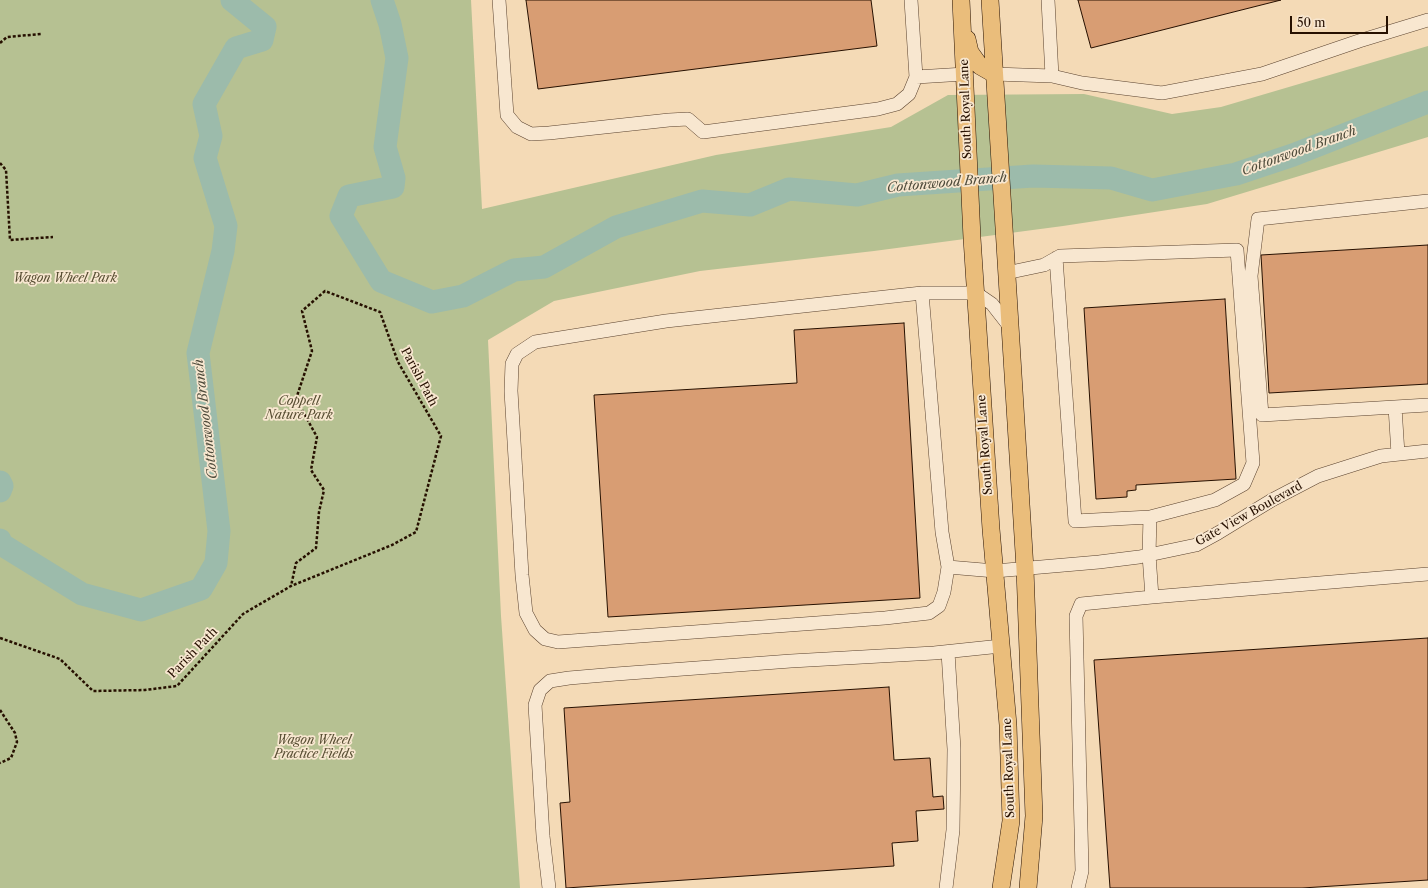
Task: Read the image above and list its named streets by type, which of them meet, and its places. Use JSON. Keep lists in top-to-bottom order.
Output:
{
  "streets": {
    "main road": ["South Royal Lane"],
    "street": ["Gate View Boulevard"],
    "path": ["Parish Path"]
  },
  "crossings": [
    ["South Royal Lane", "Gate View Boulevard"]
  ],
  "water": ["Cottonwood Branch"],
  "parks": ["Wagon Wheel Park", "Coppell Nature Park", "Wagon Wheel Practice Fields"],
  "scale_bar": "50 m"
}
